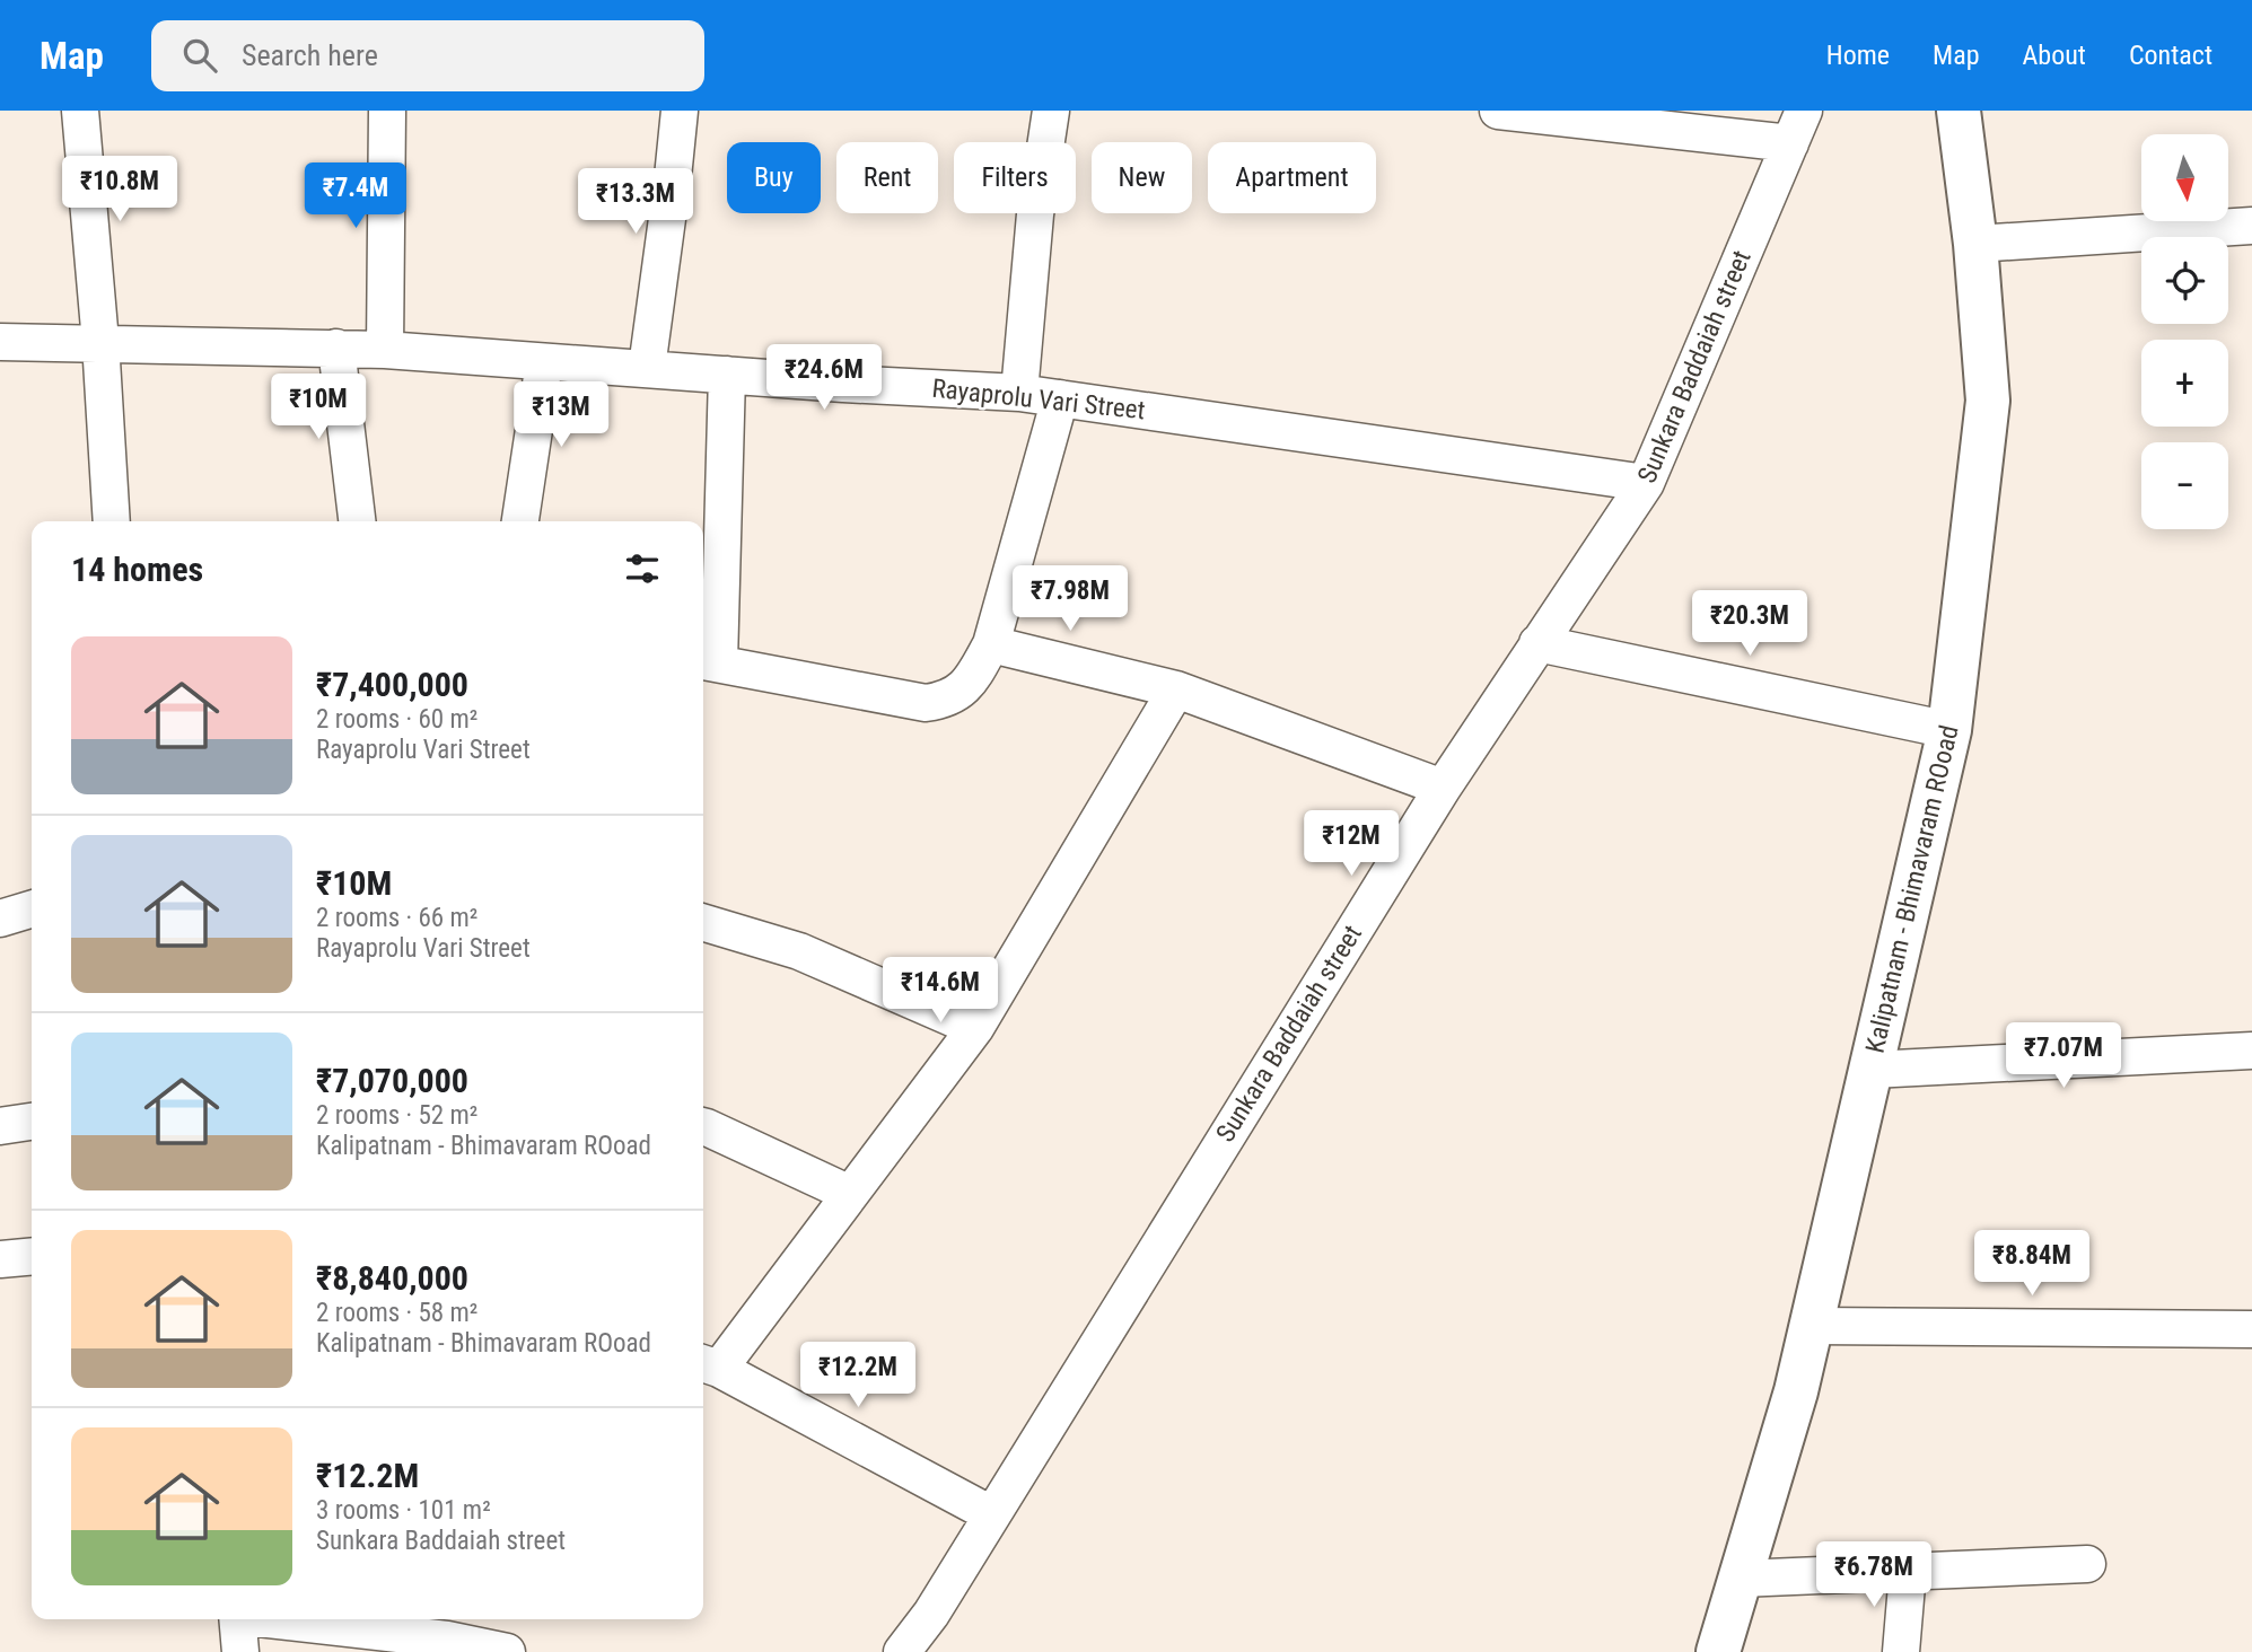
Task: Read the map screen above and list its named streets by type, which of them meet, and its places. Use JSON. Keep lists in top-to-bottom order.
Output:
{
  "streets": {
    "main road": ["Kalipatnam - Bhimavaram ROoad"],
    "street": ["Sunkara Baddaiah street", "Rayaprolu Vari Street"]
  },
  "crossings": [
    ["Sunkara Baddaiah street", "Rayaprolu Vari Street"]
  ],
  "north": "bottom",
  "page": {
    "header": "Map",
    "search": "Search here",
    "nav": [
      "Home",
      "Map",
      "About",
      "Contact"
    ],
    "map_buttons": ["+", "−"],
    "chip": [
      "Buy",
      "Rent",
      "Filters",
      "New",
      "Apartment"
    ],
    "price": [
      "₹10.8M",
      "₹7.4M",
      "₹13.3M",
      "₹24.6M",
      "₹10M",
      "₹13M",
      "₹7.98M",
      "₹20.3M",
      "₹12M",
      "₹14.6M",
      "₹7.07M",
      "₹8.84M",
      "₹12.2M",
      "₹6.78M"
    ],
    "heading": "14 homes",
    "list": [
      {
        "name": "₹7,400,000",
        "note": "2 rooms · 60 m² · Rayaprolu Vari Street"
      },
      {
        "name": "₹10M",
        "note": "2 rooms · 66 m² · Rayaprolu Vari Street"
      },
      {
        "name": "₹7,070,000",
        "note": "2 rooms · 52 m² · Kalipatnam - Bhimavaram ROoad"
      },
      {
        "name": "₹8,840,000",
        "note": "2 rooms · 58 m² · Kalipatnam - Bhimavaram ROoad"
      },
      {
        "name": "₹12.2M",
        "note": "3 rooms · 101 m² · Sunkara Baddaiah street"
      }
    ]
  }
}
